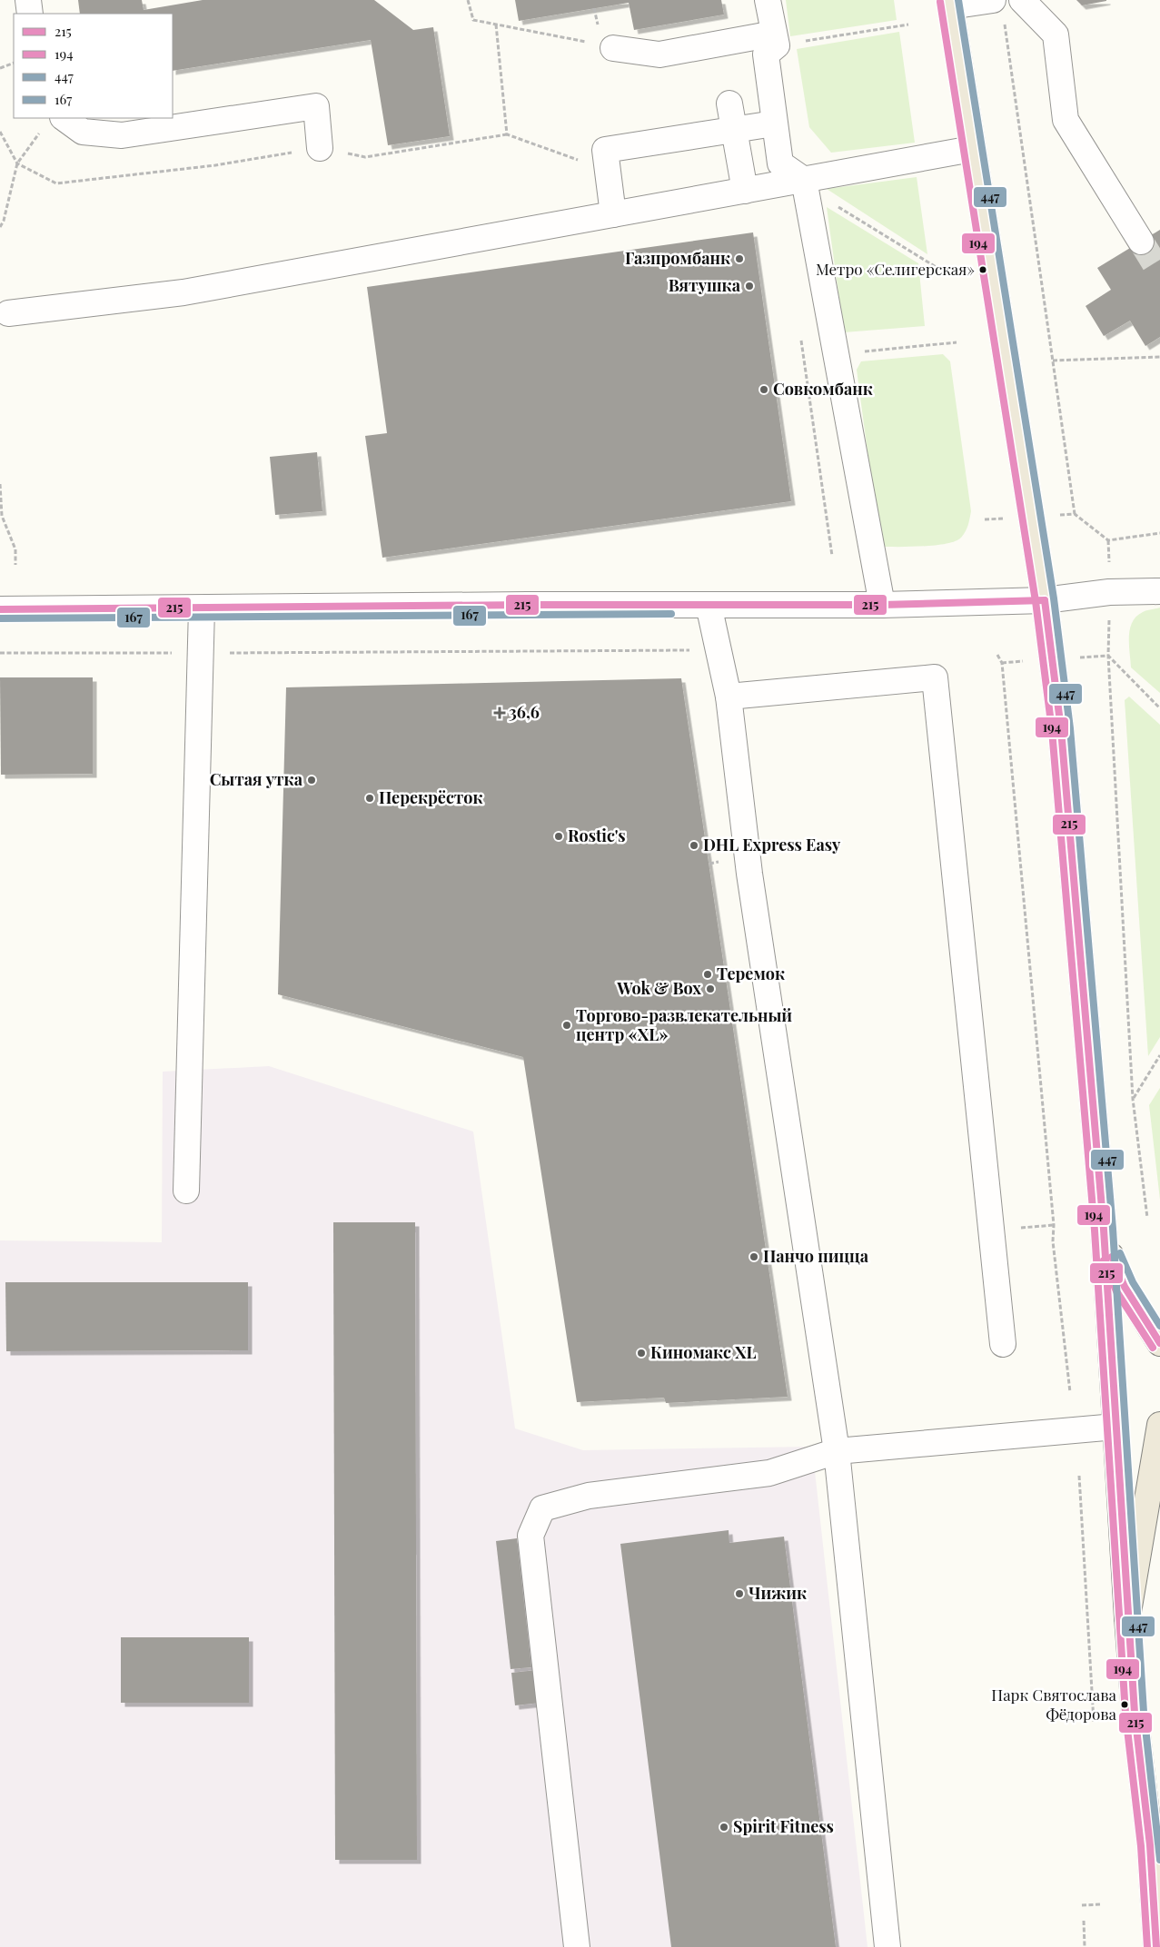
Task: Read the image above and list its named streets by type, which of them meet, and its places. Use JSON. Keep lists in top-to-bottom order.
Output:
{
  "places": {
    "other": [
      "Газпромбанк",
      "Метро «Селигерская»",
      "Вятушка",
      "Совкомбанк",
      "Сытая утка",
      "Перекрёсток",
      "Rostic's",
      "DHL Express Easy",
      "Теремок",
      "Wok & Box",
      "Торгово-развлекательный центр «XL»",
      "Панчо пицца",
      "Киномакс XL",
      "Чижик",
      "Парк Святослава Фёдорова",
      "Spirit Fitness"
    ],
    "health": ["36,6"]
  },
  "lines": [
    "transit line 447",
    "transit line 194",
    "transit line 215",
    "transit line 167"
  ],
  "legend": [
    "215",
    "194",
    "447",
    "167"
  ]
}
